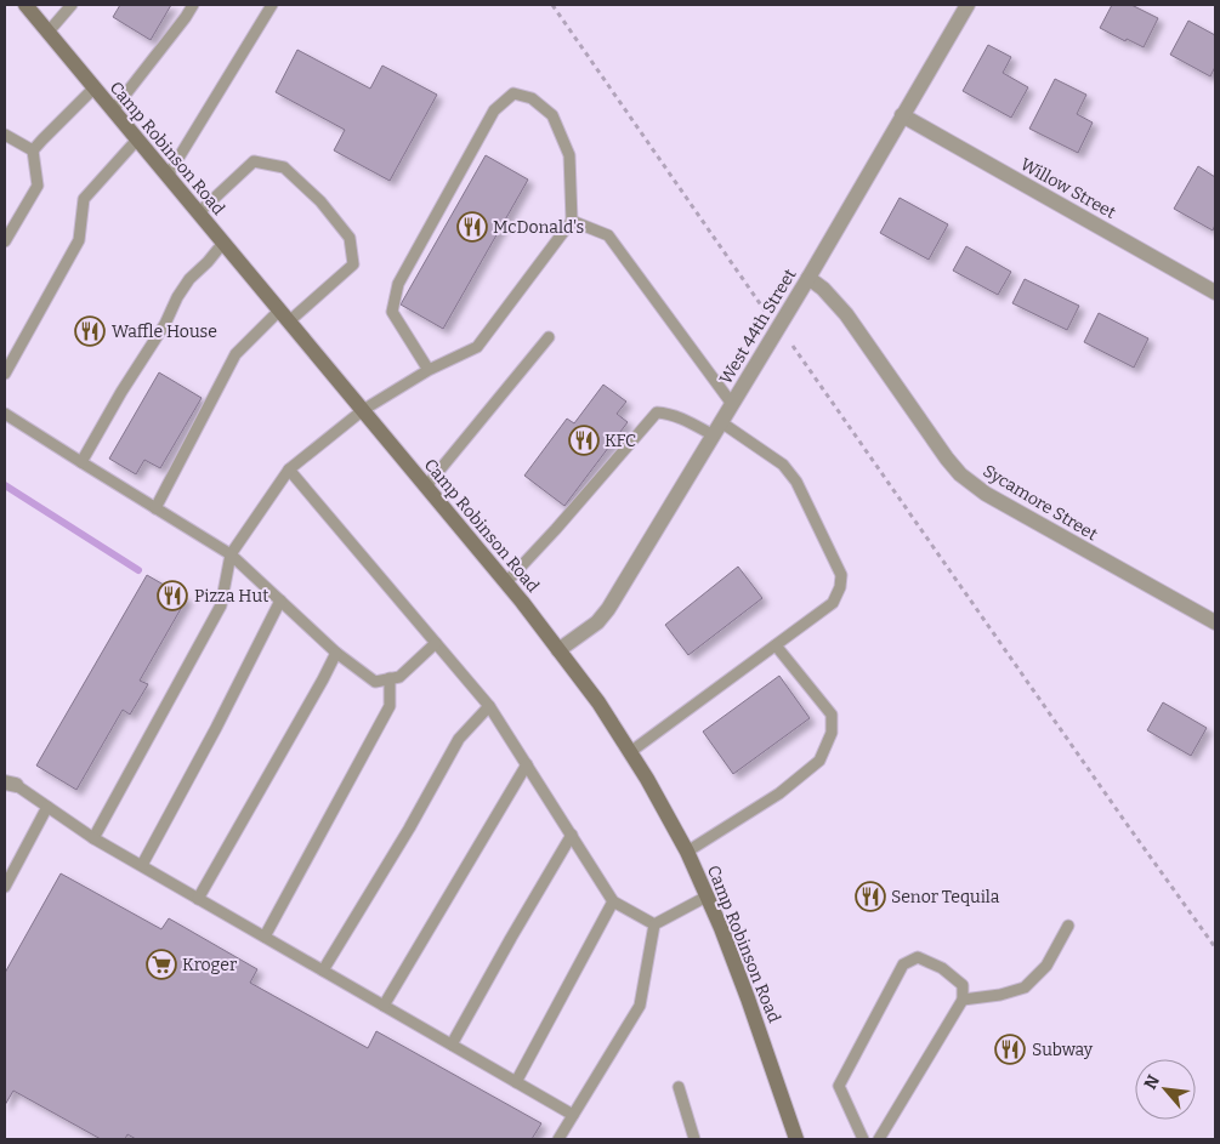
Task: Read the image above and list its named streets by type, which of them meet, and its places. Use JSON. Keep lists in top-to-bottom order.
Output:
{
  "streets": {
    "main road": ["Camp Robinson Road"],
    "street": ["Willow Street", "West 44th Street", "Sycamore Street"]
  },
  "crossings": [
    ["Camp Robinson Road", "West 44th Street"],
    ["Willow Street", "West 44th Street"],
    ["West 44th Street", "Sycamore Street"]
  ],
  "places": {
    "restaurant": [
      "McDonald's",
      "Waffle House",
      "KFC",
      "Pizza Hut",
      "Senor Tequila",
      "Subway"
    ],
    "supermarket": ["Kroger"]
  },
  "north": "top left"
}
